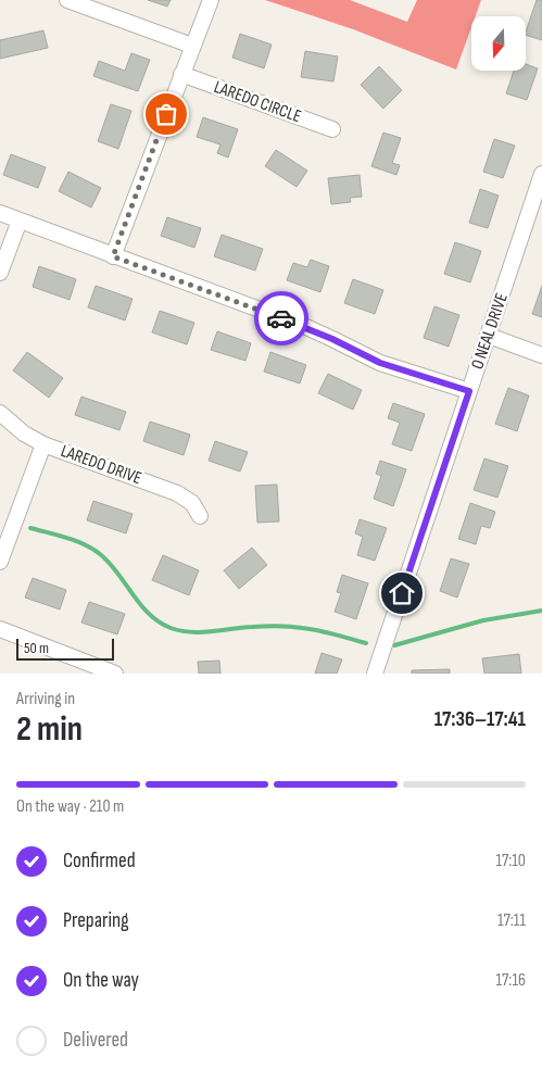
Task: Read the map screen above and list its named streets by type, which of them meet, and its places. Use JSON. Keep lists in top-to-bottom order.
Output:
{
  "streets": {
    "street": ["LAREDO CIRCLE", "O NEAL DRIVE", "LAREDO DRIVE"]
  },
  "scale_bar": "50 m",
  "north": "bottom",
  "page": {
    "scale": "50 m",
    "heading": ["2 min", "Arriving in", "17:36–17:41"],
    "bar": "On the way · 210 m",
    "list": [
      ["Confirmed", "17:10"],
      ["Preparing", "17:11"],
      ["On the way", "17:16"],
      "Delivered"
    ]
  }
}
